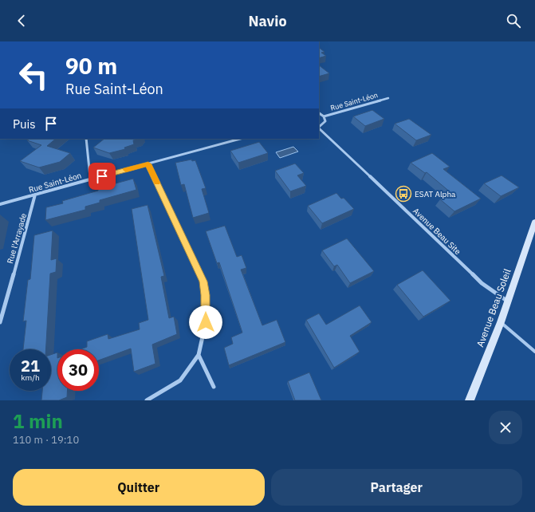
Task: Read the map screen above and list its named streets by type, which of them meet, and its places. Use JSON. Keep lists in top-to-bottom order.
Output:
{
  "streets": {
    "street": [
      "Rue Saint-Léon",
      "Avenue Beau Site",
      "Rue l'Arrayade",
      "Avenue Beau Soleil"
    ]
  },
  "crossings": [
    ["Rue Saint-Léon", "Rue l'Arrayade"],
    ["Avenue Beau Site", "Avenue Beau Soleil"]
  ],
  "places": {
    "bus stop": ["ESAT Alpha"]
  },
  "page": {
    "header": "Navio",
    "turn": ["90 m", "Rue Saint-Léon"],
    "then": "Puis",
    "speed": "21 km/h",
    "limit": "30",
    "heading": ["1 min", "110 m · 19:10"],
    "buttons": ["Quitter", "Partager"]
  }
}
